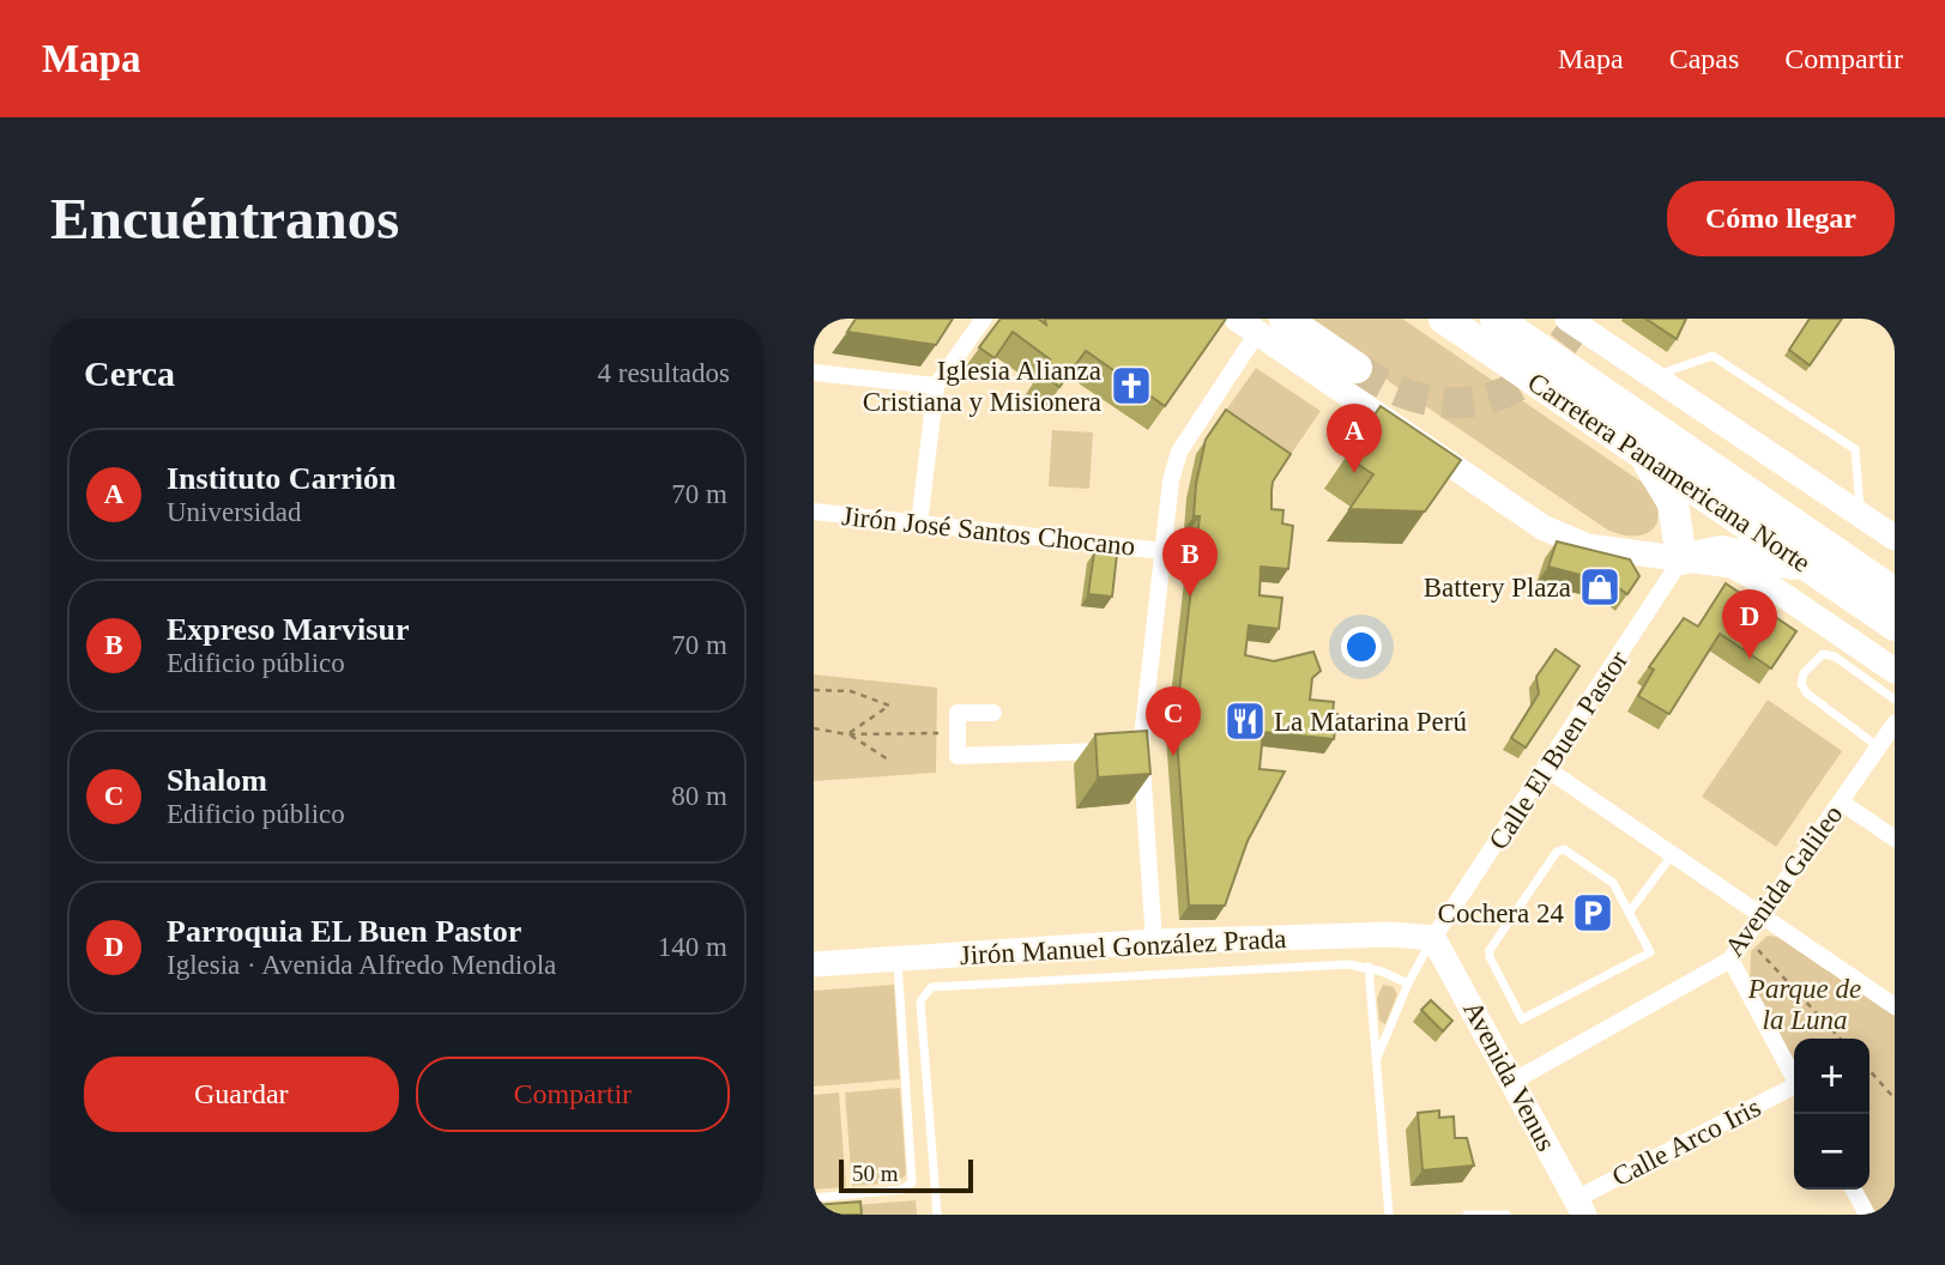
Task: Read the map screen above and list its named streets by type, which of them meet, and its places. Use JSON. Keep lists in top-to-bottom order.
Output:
{
  "streets": {
    "highway": ["Carretera Panamericana Norte"],
    "main road": ["Jirón Manuel González Prada", "Avenida Venus"],
    "street": [
      "Jirón José Santos Chocano",
      "Calle El Buen Pastor",
      "Avenida Galileo",
      "Calle Arco Iris"
    ]
  },
  "crossings": [
    ["Calle El Buen Pastor", "Jirón Manuel González Prada"],
    ["Calle El Buen Pastor", "Avenida Venus"],
    ["Avenida Galileo", "Avenida Venus"],
    ["Jirón Manuel González Prada", "Avenida Venus"],
    ["Avenida Venus", "Calle Arco Iris"]
  ],
  "parks": ["Parque de la Luna"],
  "places": {
    "church": ["Iglesia Alianza Cristiana y Misionera"],
    "shop": ["Battery Plaza"],
    "restaurant": ["La Matarina Perú"],
    "parking": ["Cochera 24"]
  },
  "scale_bar": "50 m",
  "page": {
    "header": "Mapa",
    "nav": ["Mapa", "Capas", "Compartir"],
    "buttons": [
      "Cómo llegar",
      ["Guardar", "Compartir"]
    ],
    "title": "Encuéntranos",
    "heading": ["Cerca", "4 resultados"],
    "pins": [
      "A",
      "B",
      "D",
      "C"
    ],
    "list": [
      {
        "mark": "A",
        "name": "Instituto Carrión",
        "note": "Universidad",
        "value": "70 m"
      },
      {
        "mark": "B",
        "name": "Expreso Marvisur",
        "note": "Edificio público",
        "value": "70 m"
      },
      {
        "mark": "C",
        "name": "Shalom",
        "note": "Edificio público",
        "value": "80 m"
      },
      {
        "mark": "D",
        "name": "Parroquia EL Buen Pastor",
        "note": "Iglesia · Avenida Alfredo Mendiola",
        "value": "140 m"
      }
    ],
    "map_buttons": ["+", "−"],
    "scale": "50 m"
  }
}
